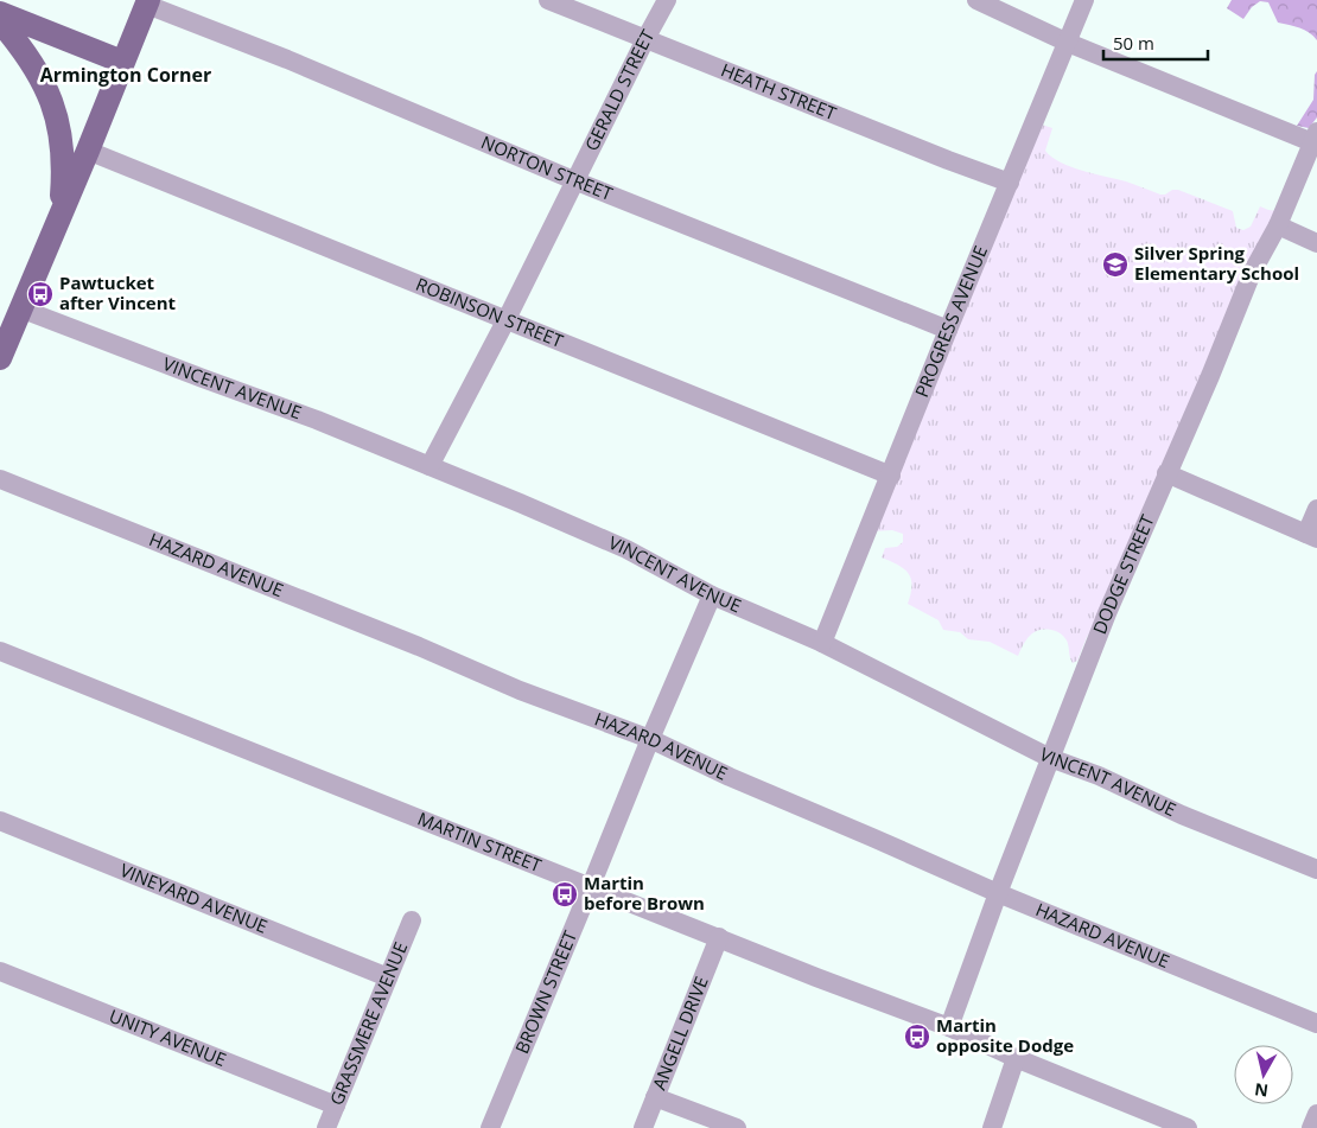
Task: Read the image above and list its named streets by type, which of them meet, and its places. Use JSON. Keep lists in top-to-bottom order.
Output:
{
  "streets": {
    "street": [
      "GERALD STREET",
      "HEATH STREET",
      "NORTON STREET",
      "ROBINSON STREET",
      "PROGRESS AVENUE",
      "VINCENT AVENUE",
      "HAZARD AVENUE",
      "DODGE STREET",
      "MARTIN STREET",
      "VINEYARD AVENUE",
      "BROWN STREET",
      "GRASSMERE AVENUE",
      "ANGELL DRIVE",
      "UNITY AVENUE"
    ]
  },
  "crossings": [
    ["GERALD STREET", "HEATH STREET"],
    ["GERALD STREET", "NORTON STREET"],
    ["GERALD STREET", "ROBINSON STREET"],
    ["GERALD STREET", "VINCENT AVENUE"],
    ["HEATH STREET", "PROGRESS AVENUE"],
    ["NORTON STREET", "PROGRESS AVENUE"],
    ["ROBINSON STREET", "PROGRESS AVENUE"],
    ["PROGRESS AVENUE", "VINCENT AVENUE"],
    ["VINCENT AVENUE", "DODGE STREET"],
    ["VINCENT AVENUE", "BROWN STREET"],
    ["HAZARD AVENUE", "DODGE STREET"],
    ["HAZARD AVENUE", "BROWN STREET"],
    ["DODGE STREET", "MARTIN STREET"],
    ["MARTIN STREET", "BROWN STREET"],
    ["MARTIN STREET", "ANGELL DRIVE"],
    ["VINEYARD AVENUE", "GRASSMERE AVENUE"],
    ["GRASSMERE AVENUE", "UNITY AVENUE"]
  ],
  "districts": ["Armington Corner"],
  "places": {
    "school or university": ["Silver Spring Elementary School"],
    "bus stop": ["Pawtucket after Vincent", "Martin before Brown", "Martin opposite Dodge"]
  },
  "scale_bar": "50 m",
  "north": "bottom"
}
